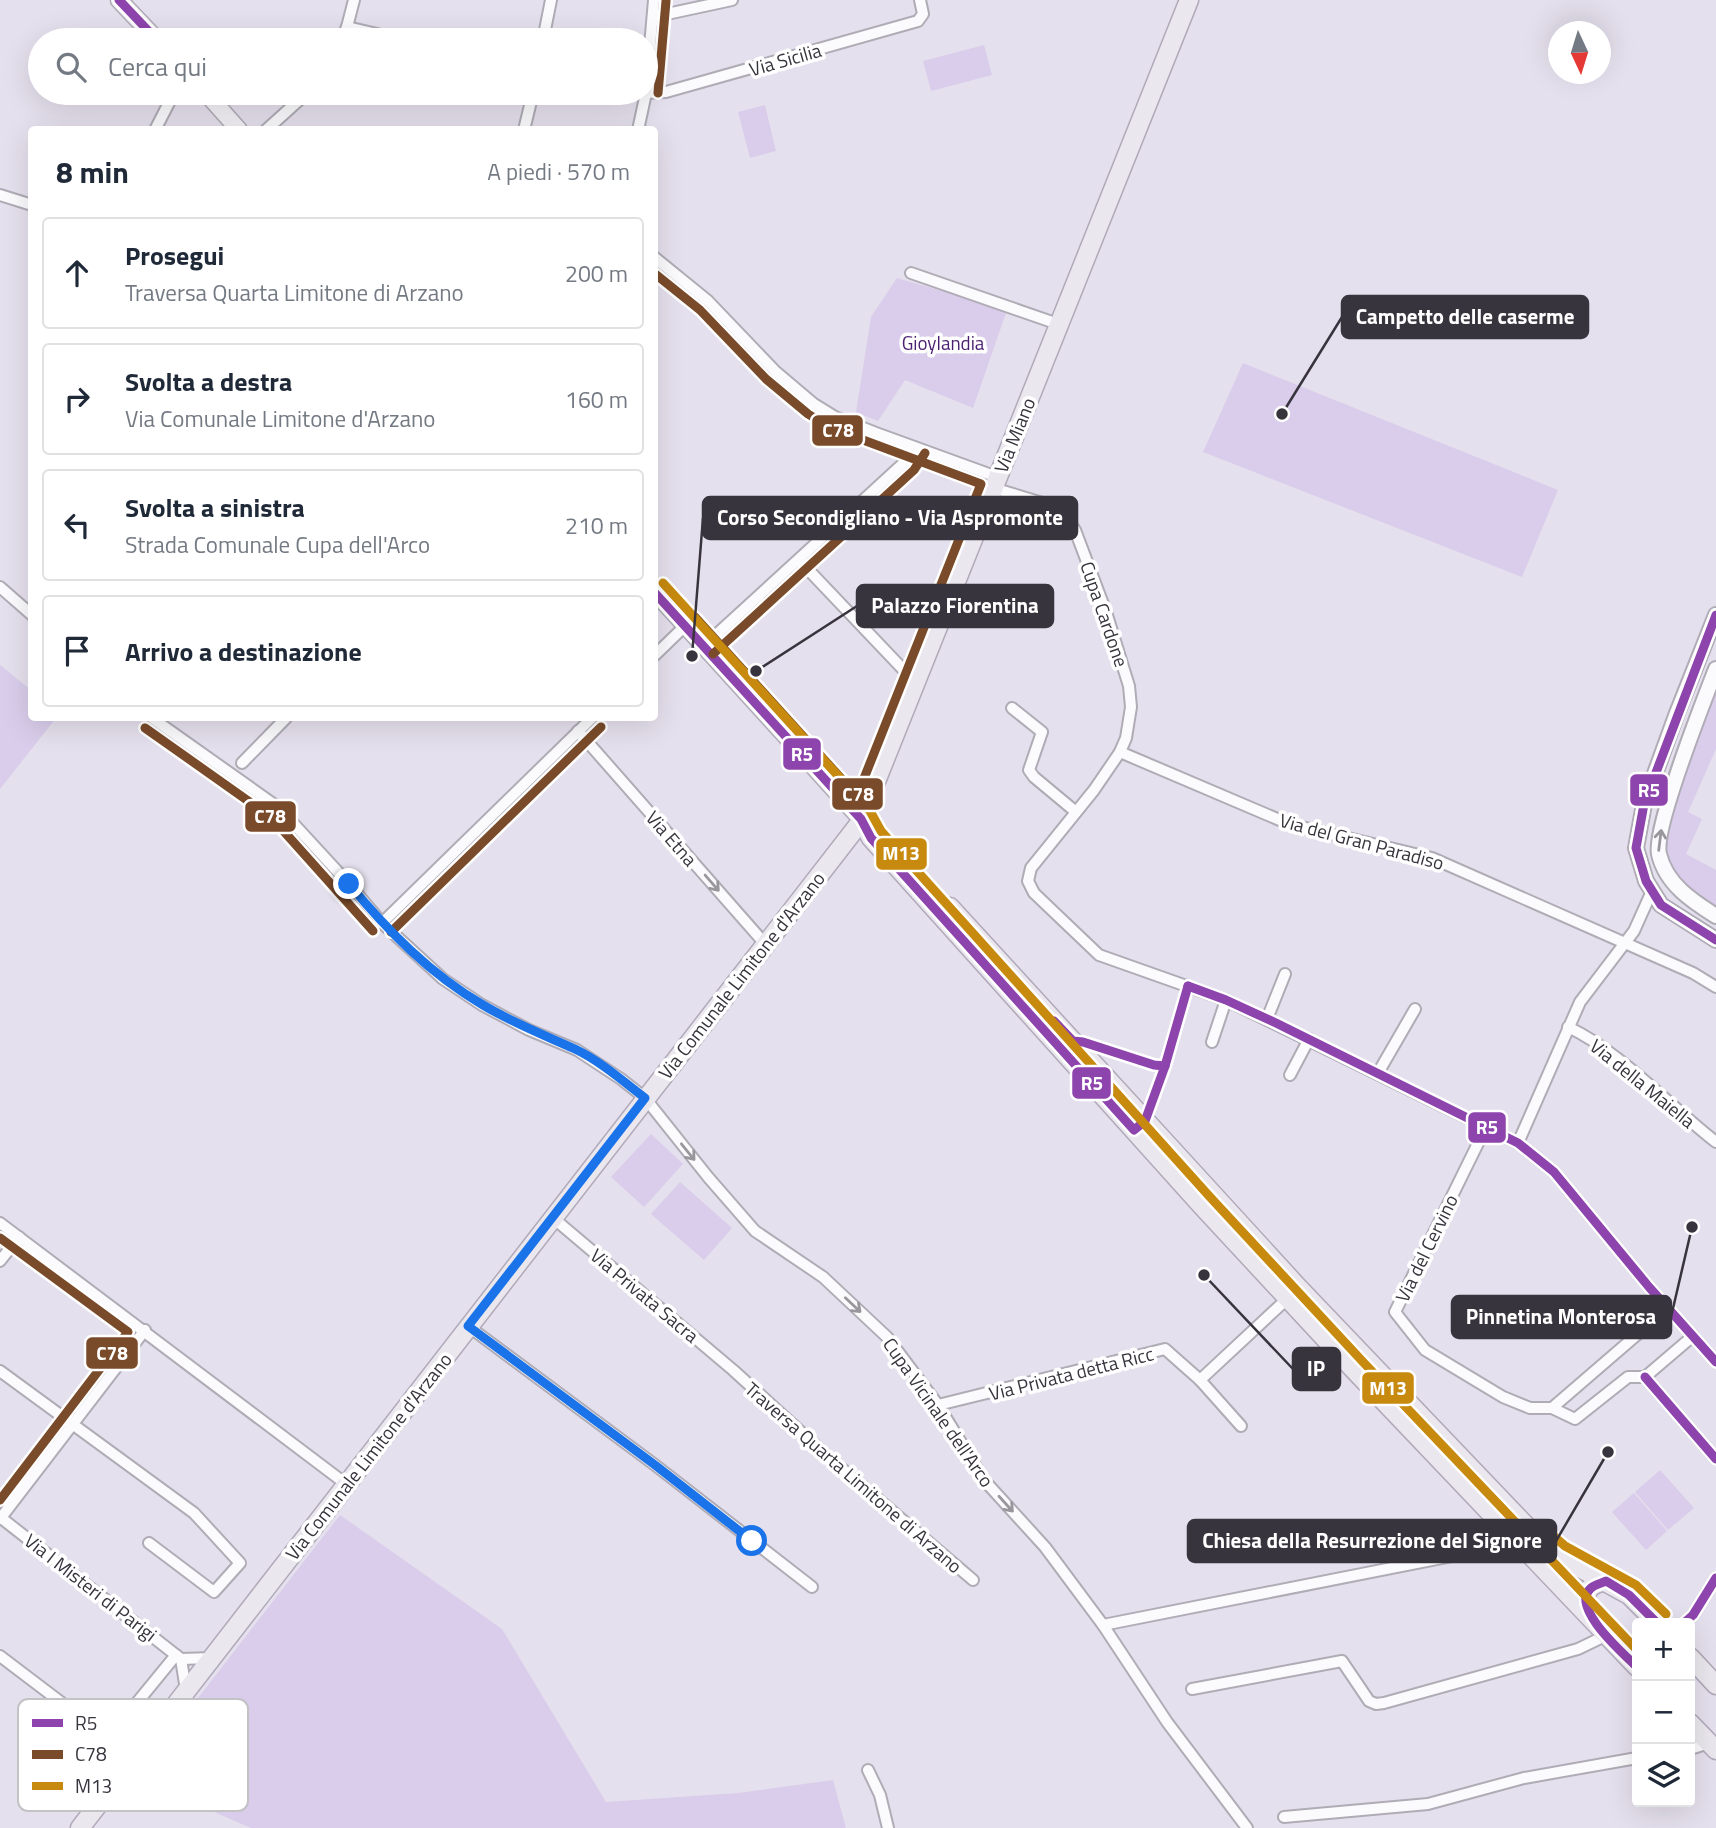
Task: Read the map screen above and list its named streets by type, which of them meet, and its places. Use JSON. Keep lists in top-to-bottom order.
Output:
{
  "streets": {
    "main road": ["Via Miano", "Via Comunale Limitone d'Arzano"],
    "street": [
      "Via Sicilia",
      "Cupa Cardone",
      "Via Etna",
      "Via del Gran Paradiso",
      "Via della Maiella",
      "Via del Cervino",
      "Via Privata Sacra",
      "Via Privata detta Ricc",
      "Cupa Vicinale dell'Arco",
      "Traversa Quarta Limitone di Arzano",
      "Via I Misteri di Parigi"
    ]
  },
  "crossings": [
    ["Via Miano", "Cupa Cardone"],
    ["Via Miano", "Via Comunale Limitone d'Arzano"],
    ["Cupa Cardone", "Via del Gran Paradiso"],
    ["Via Etna", "Via Comunale Limitone d'Arzano"],
    ["Via Comunale Limitone d'Arzano", "Via Privata Sacra"],
    ["Via Comunale Limitone d'Arzano", "Cupa Vicinale dell'Arco"],
    ["Via Privata Sacra", "Traversa Quarta Limitone di Arzano"],
    ["Via Privata detta Ricc", "Cupa Vicinale dell'Arco"]
  ],
  "one_way": ["Via Etna", "Cupa Vicinale dell'Arco"],
  "parks": ["Gioylandia"],
  "places": [
    "Campetto delle caserme",
    "Corso Secondigliano - Via Aspromonte",
    "Palazzo Fiorentina",
    "Pinnetina Monterosa",
    "IP",
    "Chiesa della Resurrezione del Signore"
  ],
  "lines": ["transit line R5", "transit line C78", "transit line M13"],
  "legend": ["R5", "C78", "M13"],
  "north": "bottom",
  "page": {
    "search": "Cerca qui",
    "heading": ["8 min", "A piedi · 570 m"],
    "list": [
      ["Prosegui", "Traversa Quarta Limitone di Arzano", "200 m"],
      ["Svolta a destra", "Via Comunale Limitone d'Arzano", "160 m"],
      ["Svolta a sinistra", "Strada Comunale Cupa dell'Arco", "210 m"],
      "Arrivo a destinazione"
    ],
    "map_buttons": ["+", "−"]
  }
}
